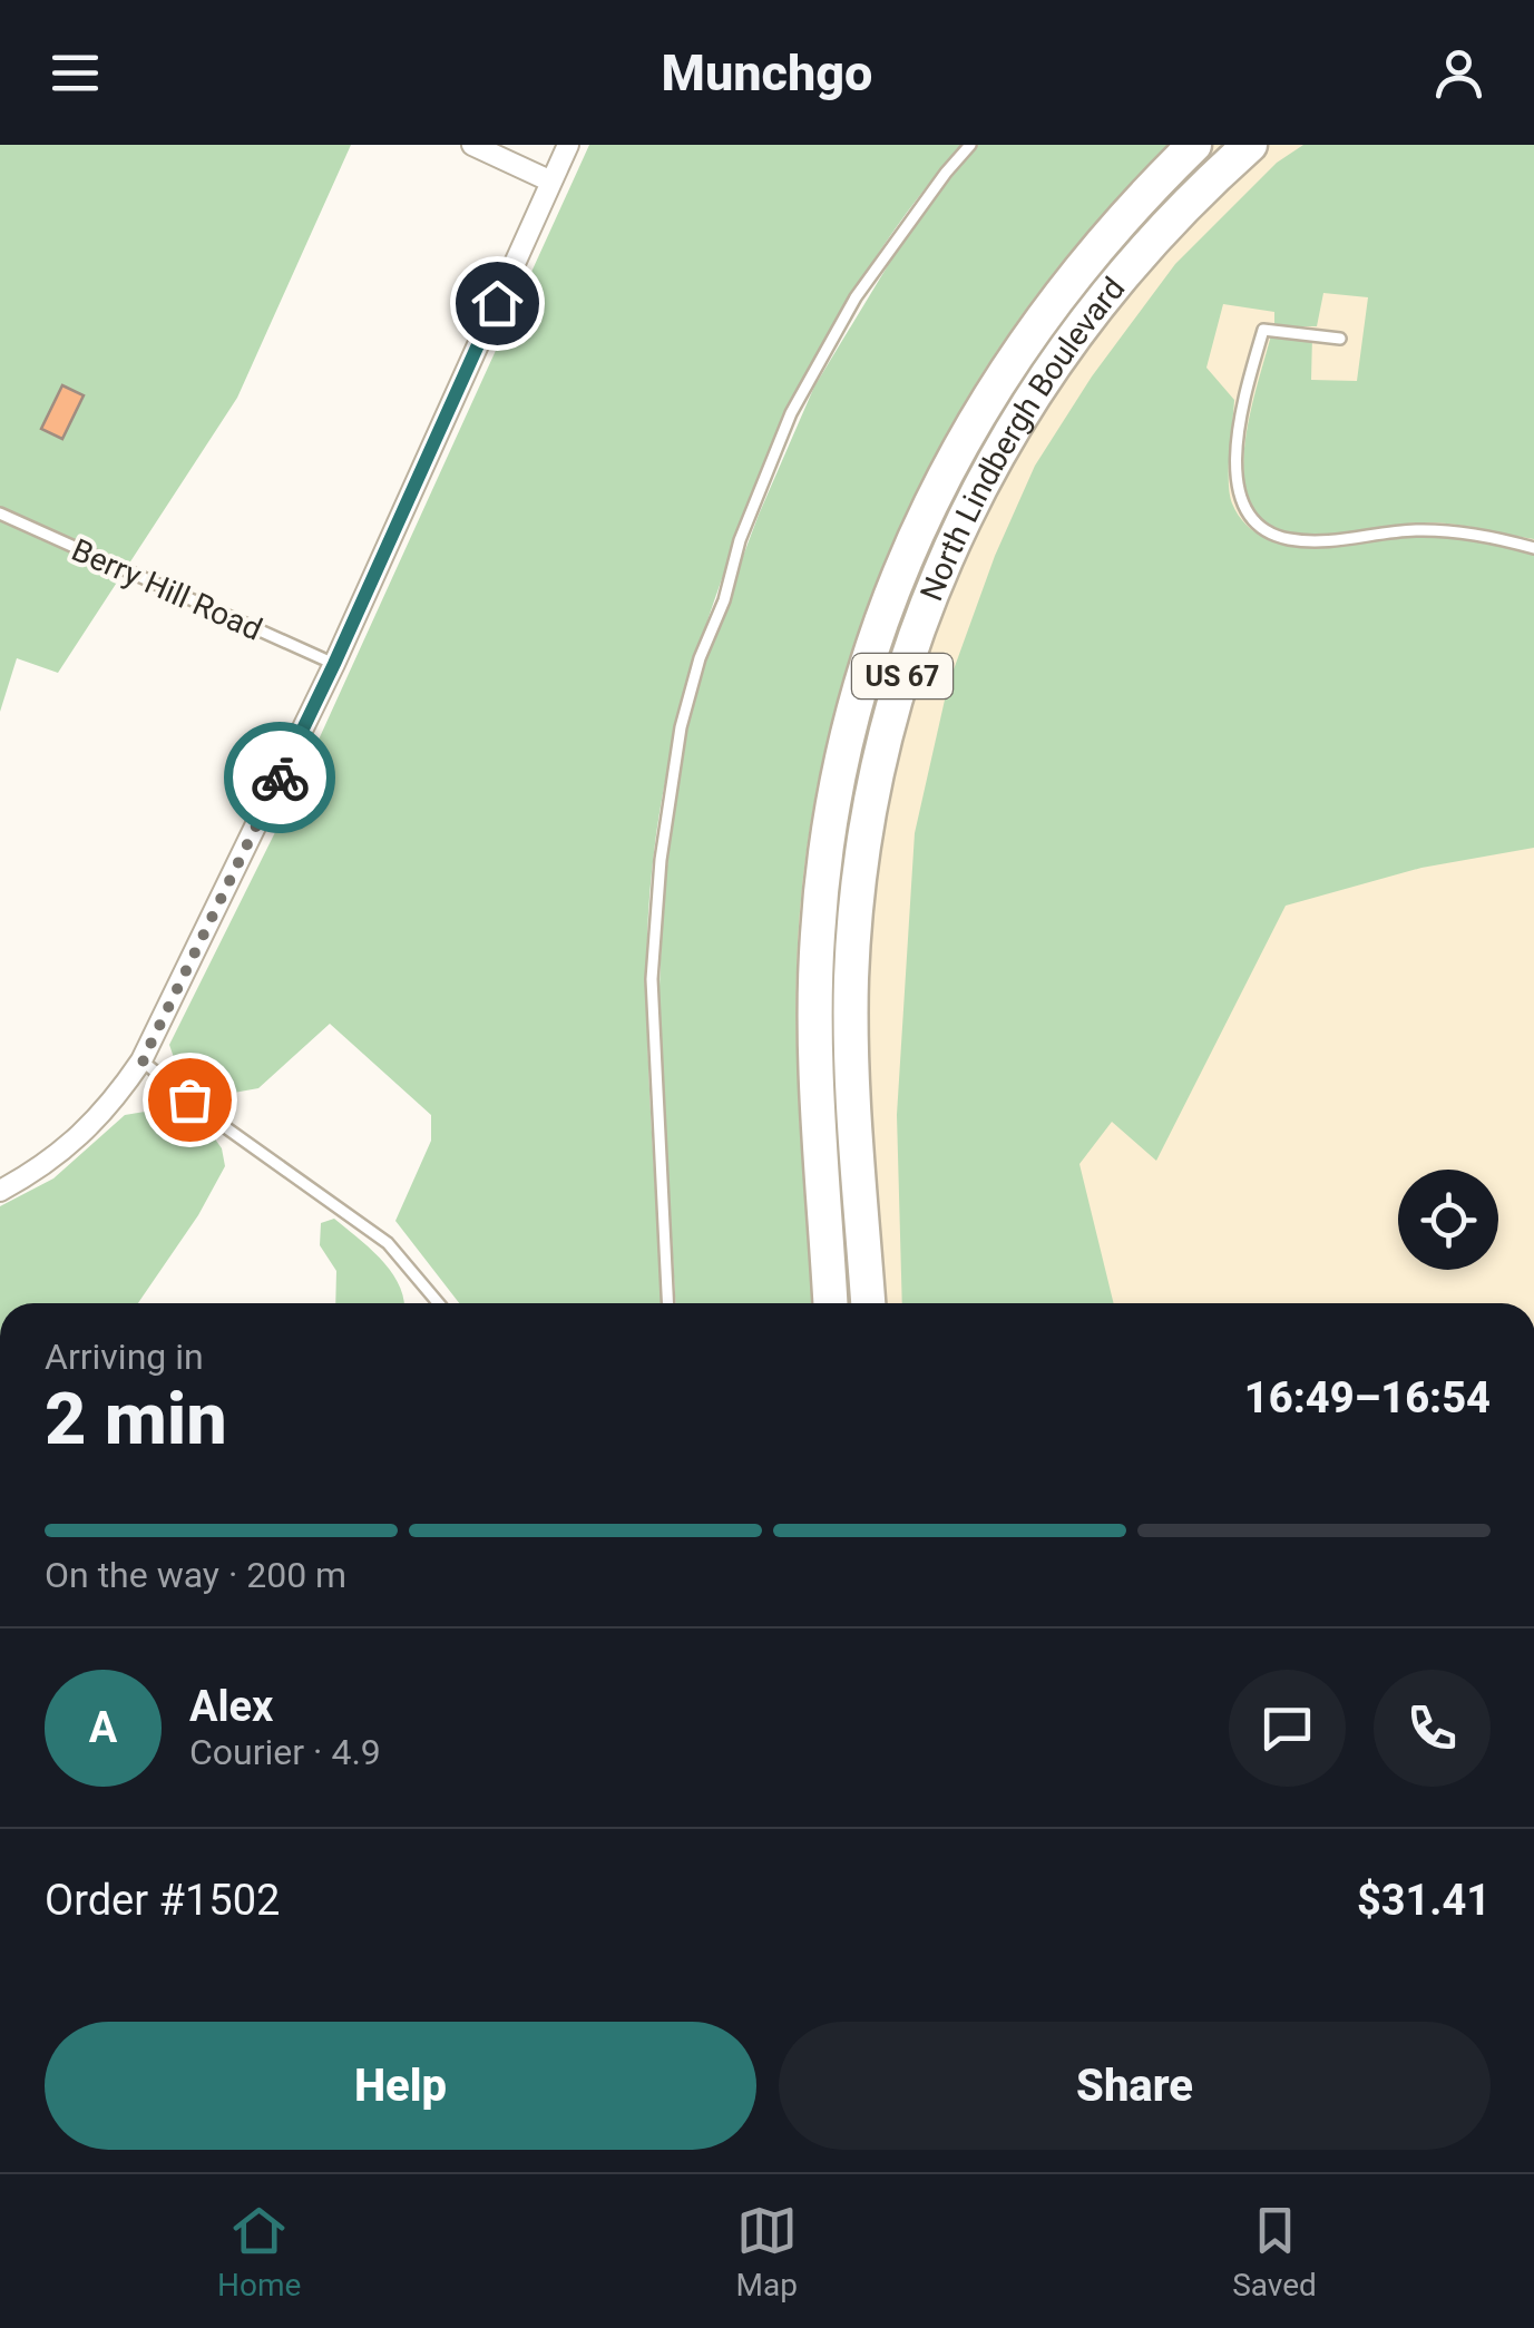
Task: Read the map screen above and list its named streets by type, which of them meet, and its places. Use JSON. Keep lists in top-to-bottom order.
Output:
{
  "streets": {
    "highway": ["North Lindbergh Boulevard", "US 67"],
    "lane": ["Berry Hill Road"]
  },
  "page": {
    "header": "Munchgo",
    "heading": ["2 min", "Arriving in", "16:49–16:54"],
    "panel": [
      "Alex",
      "Courier · 4.9",
      "Order #1502",
      "$31.41"
    ],
    "bar": "On the way · 200 m",
    "round": "A",
    "buttons": ["Help", "Share"],
    "tabs": ["Home", "Map", "Saved"]
  }
}
